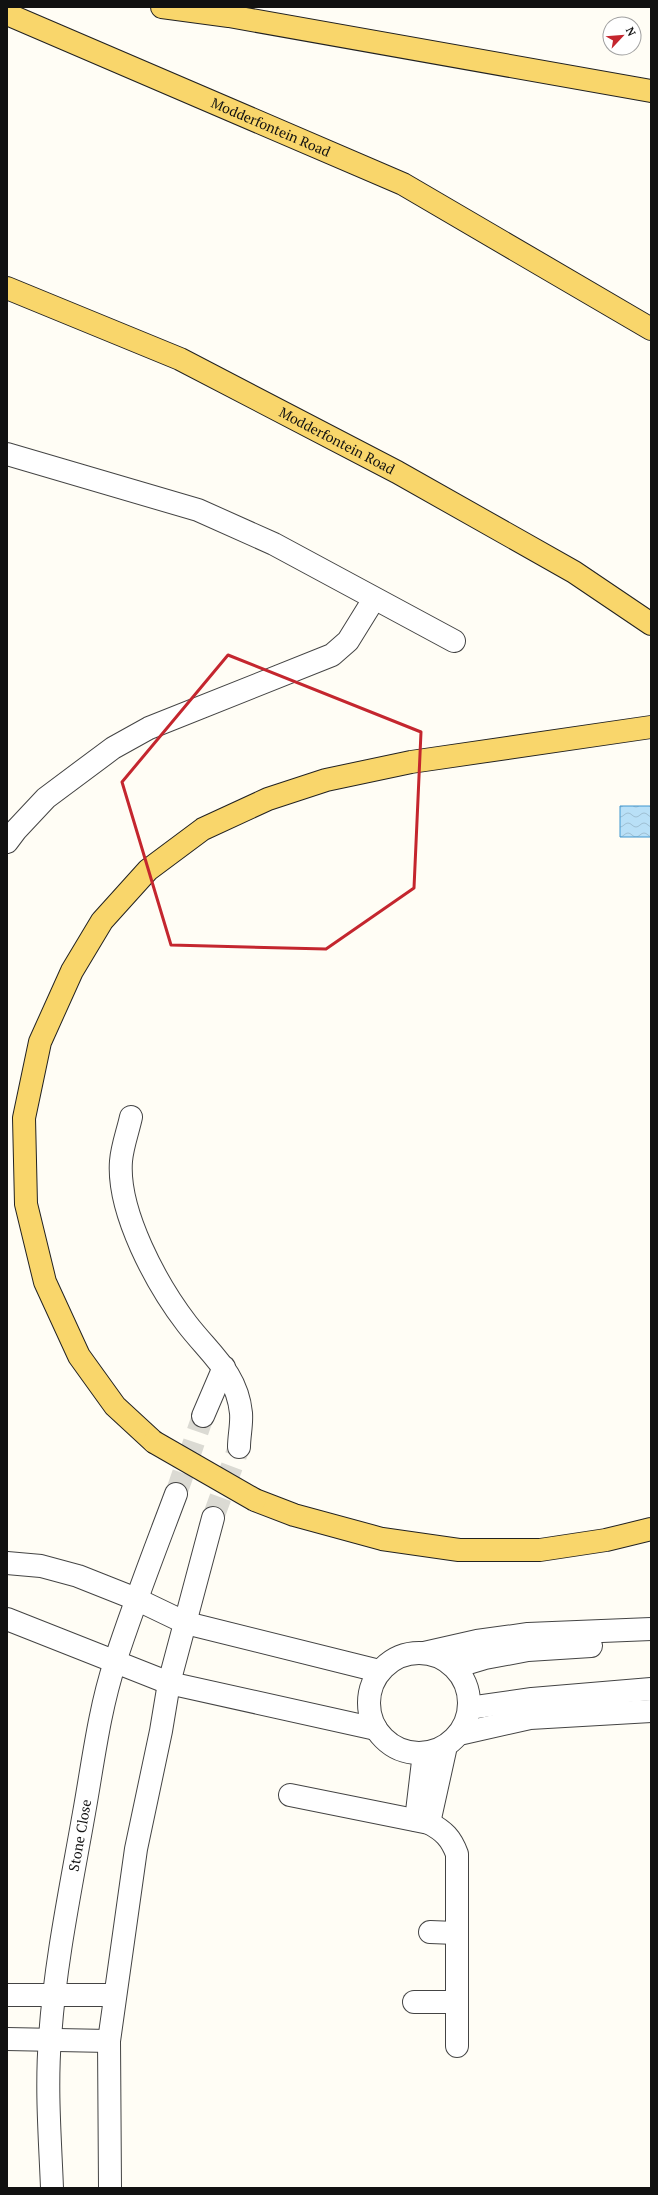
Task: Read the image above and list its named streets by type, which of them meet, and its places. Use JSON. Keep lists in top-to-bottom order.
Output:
{
  "streets": {
    "main road": ["Modderfontein Road"],
    "street": ["Stone Close"]
  },
  "north": "top right"
}
